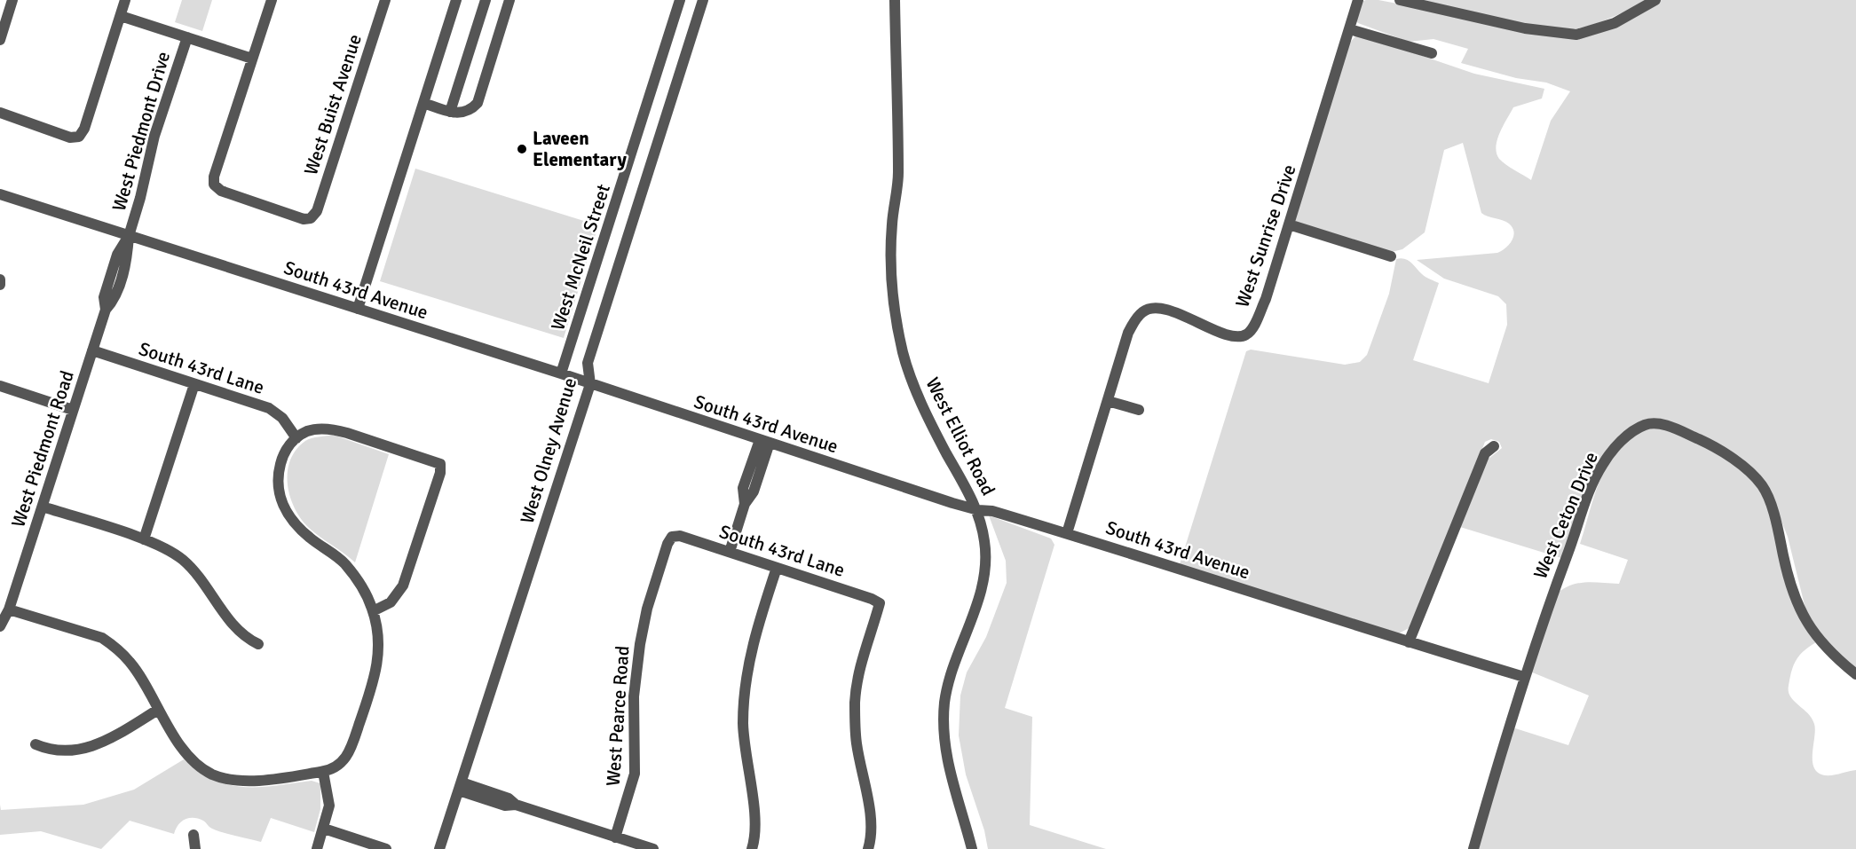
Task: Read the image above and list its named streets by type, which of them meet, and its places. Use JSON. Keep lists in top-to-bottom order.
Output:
{
  "streets": {
    "street": [
      "West Buist Avenue",
      "West Piedmont Drive",
      "West Sunrise Drive",
      "West McNeil Street",
      "South 43rd Avenue",
      "South 43rd Lane",
      "West Elliot Road",
      "West Piedmont Road",
      "West Olney Avenue",
      "West Ceton Drive",
      "West Pearce Road"
    ]
  },
  "crossings": [
    ["West Piedmont Drive", "South 43rd Avenue"],
    ["West Piedmont Drive", "West Piedmont Road"],
    ["West Sunrise Drive", "South 43rd Avenue"],
    ["West McNeil Street", "South 43rd Avenue"],
    ["South 43rd Avenue", "West Elliot Road"],
    ["South 43rd Avenue", "West Olney Avenue"],
    ["South 43rd Avenue", "West Ceton Drive"],
    ["South 43rd Lane", "West Piedmont Road"],
    ["South 43rd Lane", "West Pearce Road"]
  ],
  "places": ["Laveen Elementary"]
}
